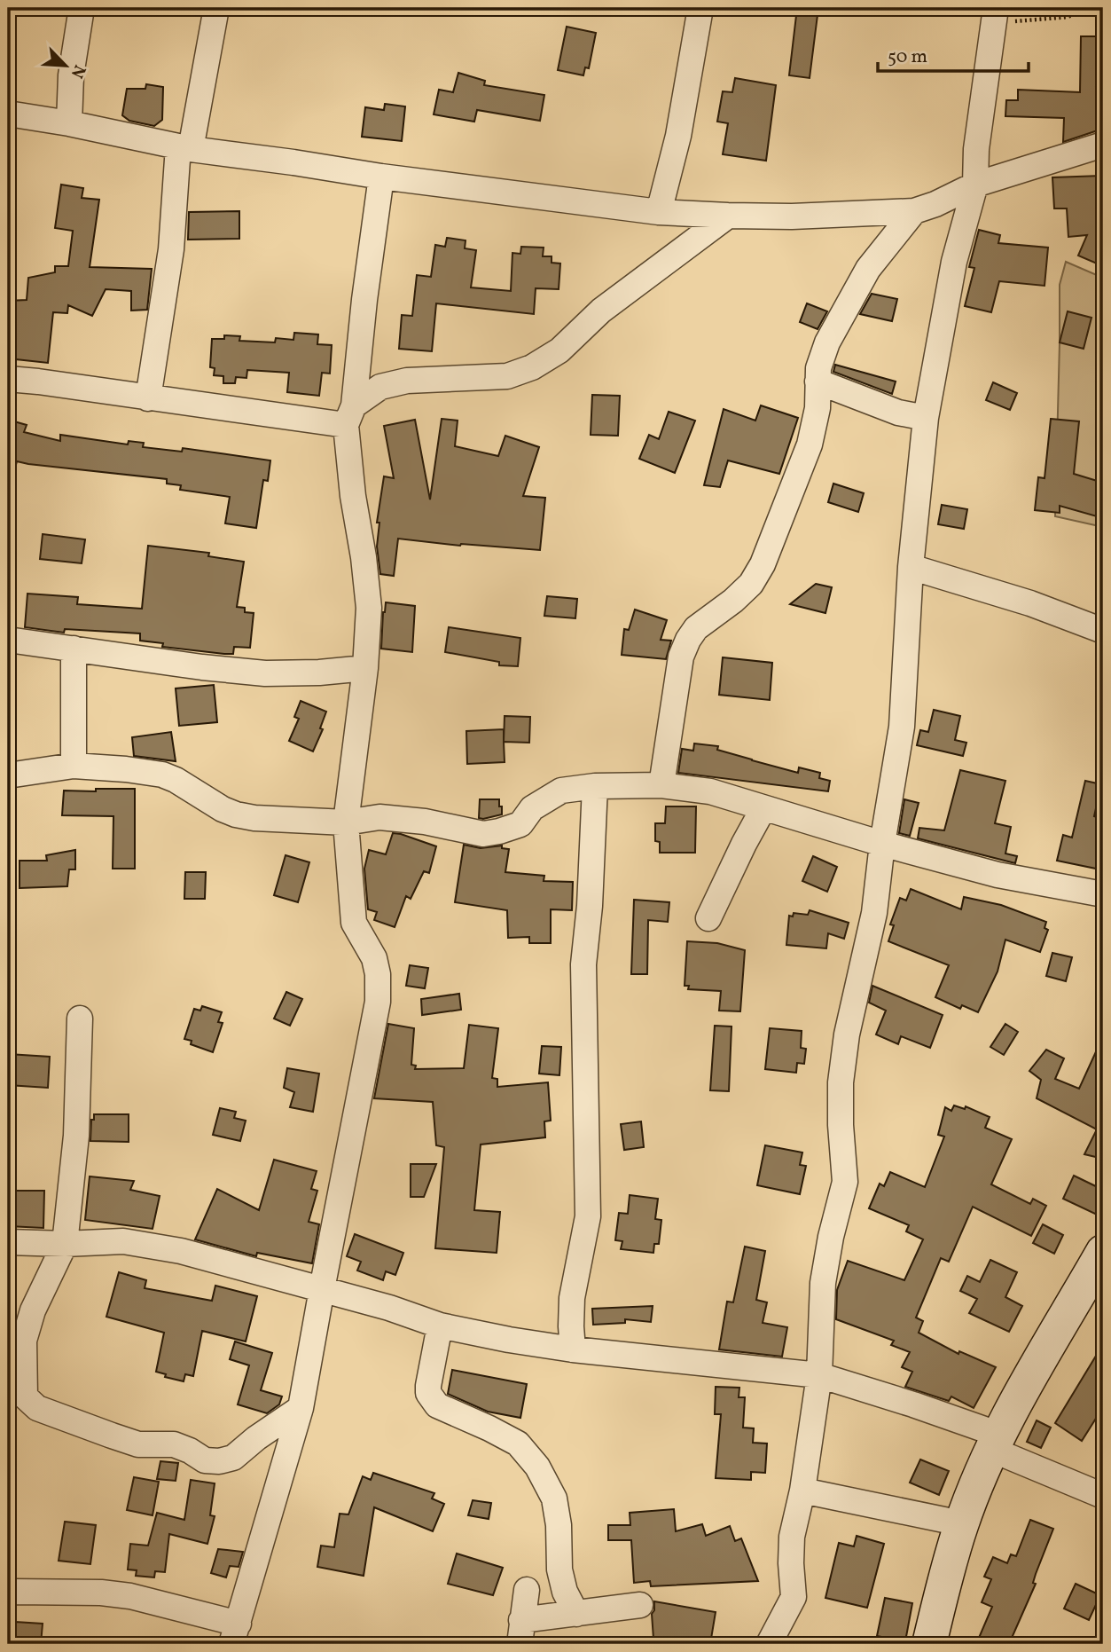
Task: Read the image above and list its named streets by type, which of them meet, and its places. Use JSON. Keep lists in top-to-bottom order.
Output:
{
  "scale_bar": "50 m",
  "north": "bottom right"
}
